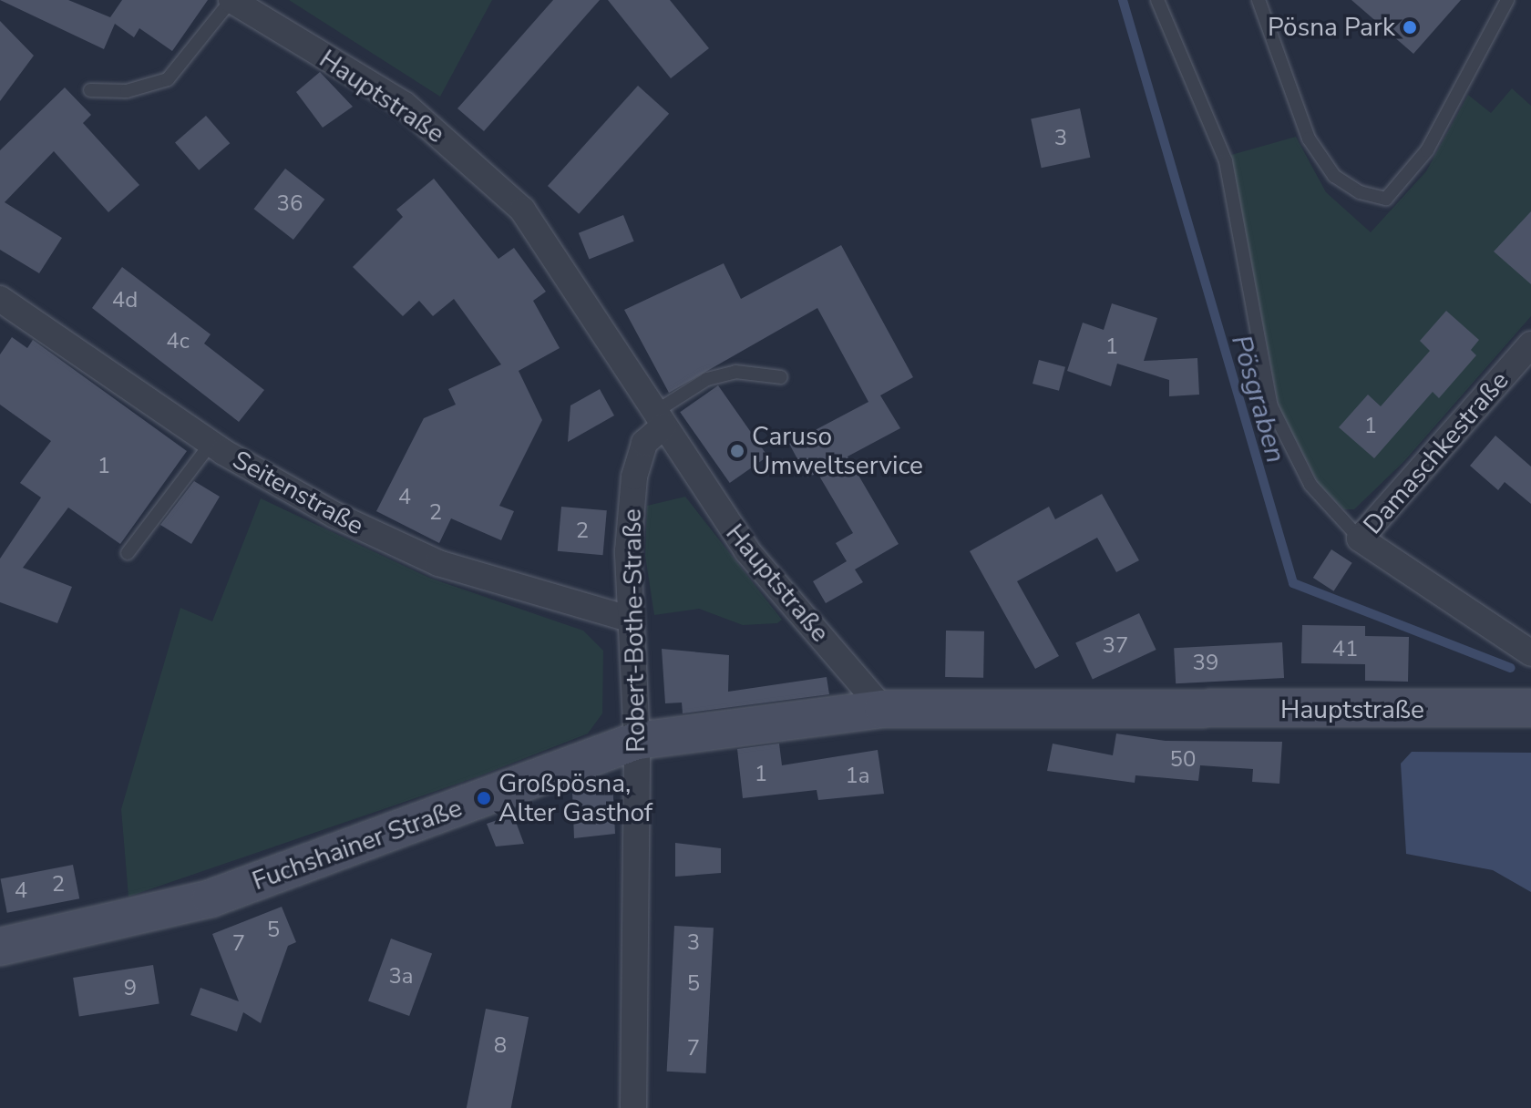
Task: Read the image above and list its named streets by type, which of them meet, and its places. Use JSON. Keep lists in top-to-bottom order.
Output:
{
  "streets": {
    "street": [
      "Hauptstraße",
      "Damaschkestraße",
      "Seitenstraße",
      "Robert-Bothe-Straße",
      "Fuchshainer Straße"
    ]
  },
  "crossings": [
    ["Hauptstraße", "Robert-Bothe-Straße"],
    ["Hauptstraße", "Fuchshainer Straße"],
    ["Seitenstraße", "Robert-Bothe-Straße"],
    ["Robert-Bothe-Straße", "Fuchshainer Straße"]
  ],
  "water": ["Pösgraben"],
  "places": ["Pösna Park", "Caruso Umweltservice", "Großpösna, Alter Gasthof"],
  "house_numbers": [
    "3",
    "36",
    "4d",
    "4c",
    "1",
    "1",
    "1",
    "4",
    "2",
    "2",
    "37",
    "41",
    "39",
    "50",
    "1",
    "1a",
    "2",
    "4",
    "5",
    "3",
    "7",
    "3a",
    "5",
    "9",
    "8",
    "7"
  ]
}
